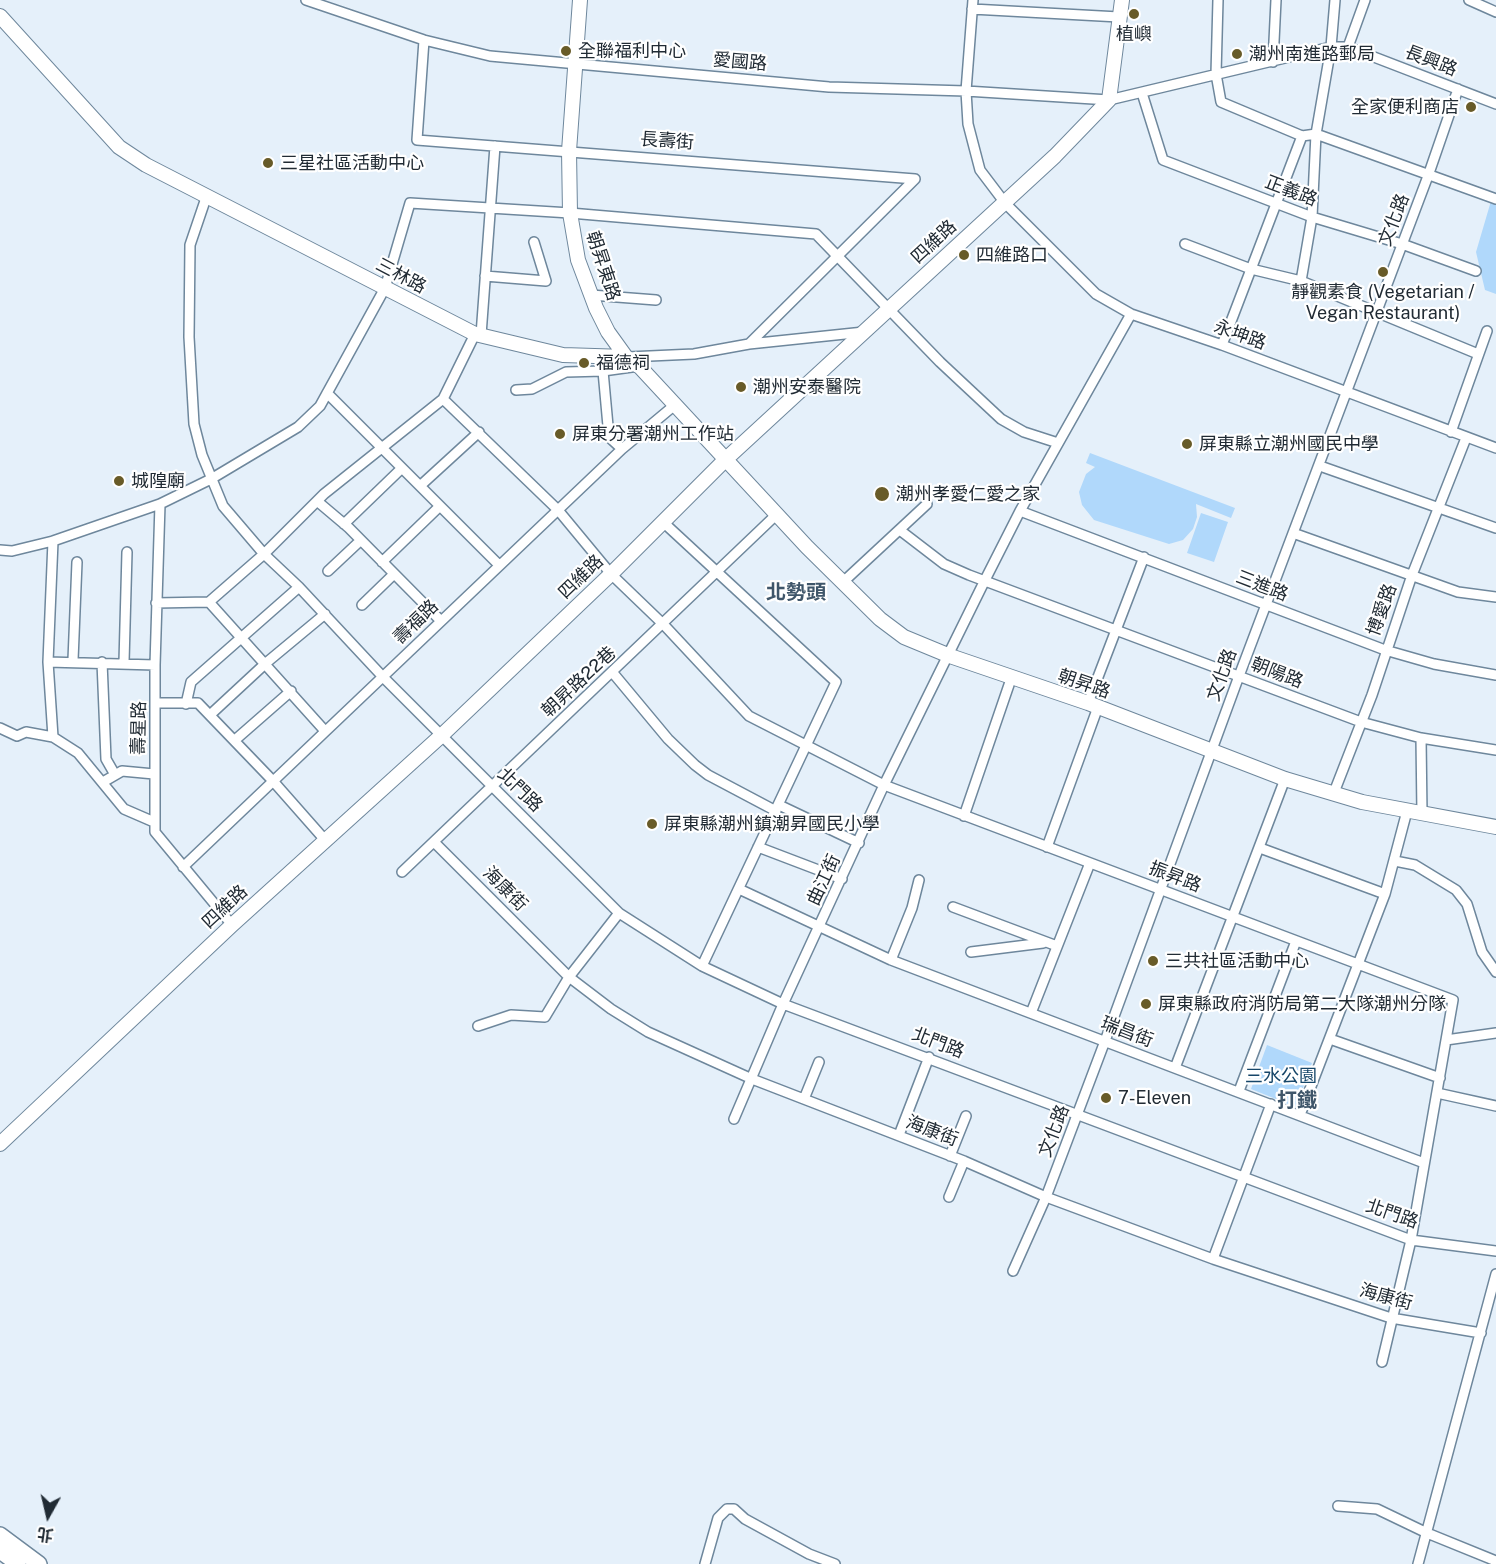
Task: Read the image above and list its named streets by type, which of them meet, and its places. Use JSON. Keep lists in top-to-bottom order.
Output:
{
  "streets": {
    "main road": [
      "四維路",
      "朝昇東路",
      "三林路",
      "朝昇路"
    ],
    "street": [
      "長興路",
      "愛國路",
      "長壽街",
      "正義路",
      "文化路",
      "永坤路",
      "三進路",
      "博愛路",
      "壽福路",
      "朝陽路",
      "朝昇路22巷",
      "壽星路",
      "北門路",
      "振昇路",
      "曲江街",
      "海康街",
      "瑞昌街"
    ]
  },
  "crossings": [
    ["長興路", "愛國路"],
    ["長興路", "正義路"],
    ["長興路", "文化路"],
    ["長興路", "四維路"],
    ["愛國路", "長壽街"],
    ["愛國路", "四維路"],
    ["愛國路", "朝昇東路"],
    ["愛國路", "永坤路"],
    ["長壽街", "朝昇東路"],
    ["正義路", "文化路"],
    ["文化路", "永坤路"],
    ["文化路", "三進路"],
    ["文化路", "朝陽路"],
    ["文化路", "朝昇路"],
    ["文化路", "北門路"],
    ["文化路", "振昇路"],
    ["文化路", "海康街"],
    ["文化路", "瑞昌街"],
    ["四維路", "朝昇東路"],
    ["四維路", "三林路"],
    ["四維路", "永坤路"],
    ["四維路", "朝昇路"],
    ["四維路", "壽星路"],
    ["四維路", "北門路"],
    ["四維路", "振昇路"],
    ["朝昇東路", "三林路"],
    ["朝昇東路", "壽福路"],
    ["朝昇東路", "朝昇路"],
    ["三林路", "北門路"],
    ["永坤路", "博愛路"],
    ["永坤路", "曲江街"],
    ["三進路", "博愛路"],
    ["三進路", "曲江街"],
    ["博愛路", "朝陽路"],
    ["博愛路", "朝昇路"],
    ["壽福路", "壽星路"],
    ["壽福路", "北門路"],
    ["壽福路", "振昇路"],
    ["朝陽路", "曲江街"],
    ["朝昇路22巷", "朝昇路"],
    ["朝昇路22巷", "北門路"],
    ["朝昇路22巷", "振昇路"],
    ["朝昇路22巷", "海康街"],
    ["朝昇路", "曲江街"],
    ["北門路", "曲江街"],
    ["振昇路", "曲江街"],
    ["曲江街", "海康街"],
    ["曲江街", "瑞昌街"]
  ],
  "districts": ["北勢頭", "打鐵"],
  "parks": ["三水公園"],
  "places": [
    "植嶼",
    "全聯福利中心",
    "潮州南進路郵局",
    "全家便利商店",
    "三星社區活動中心",
    "四維路口",
    "靜觀素食 (Vegetarian / Vegan Restaurant)",
    "福德祠",
    "潮州安泰醫院",
    "屏東分署潮州工作站",
    "屏東縣立潮州國民中學",
    "城隍廟",
    "潮州孝愛仁愛之家",
    "屏東縣潮州鎮潮昇國民小學",
    "三共社區活動中心",
    "屏東縣政府消防局第二大隊潮州分隊",
    "7-Eleven"
  ],
  "north": "bottom"
}
